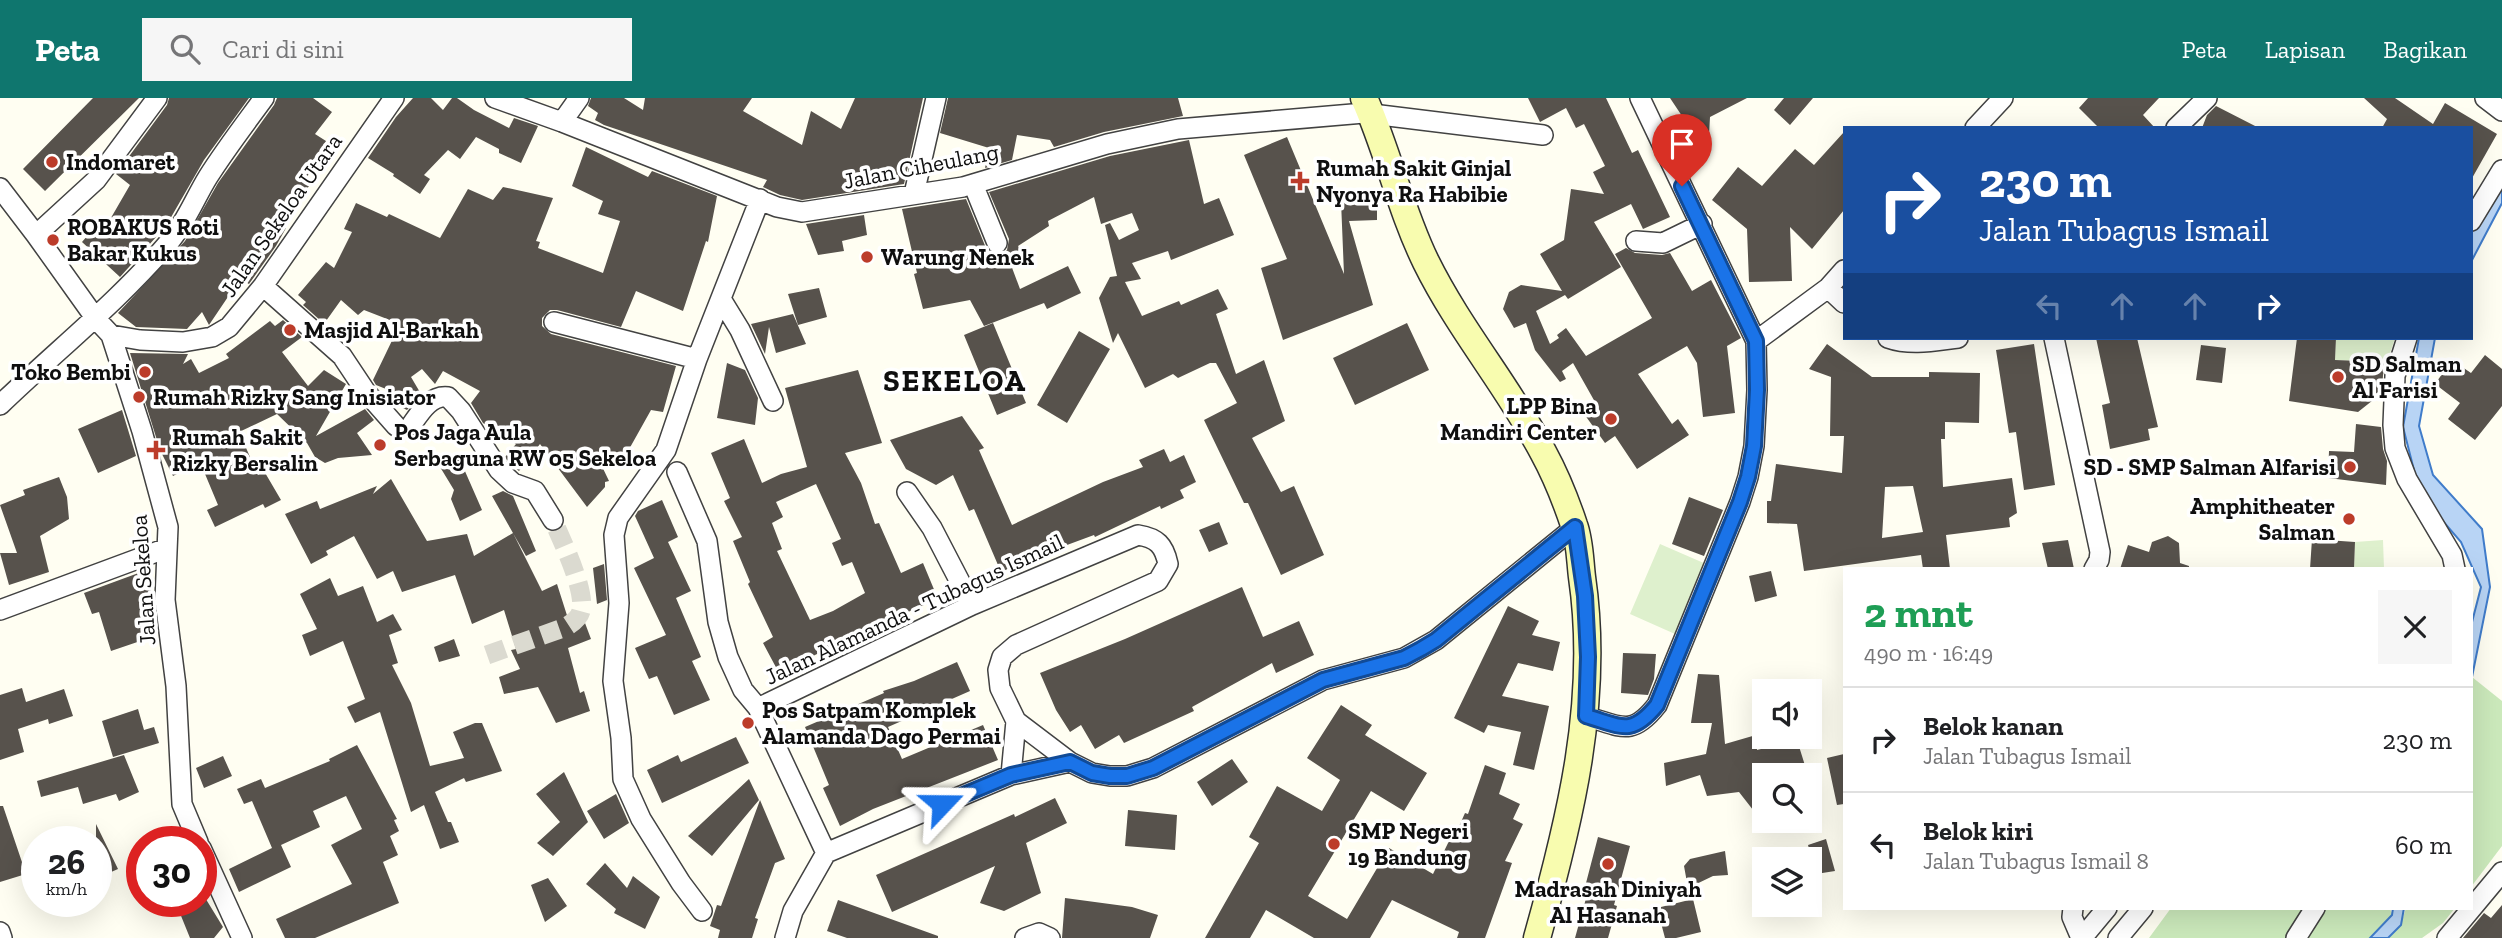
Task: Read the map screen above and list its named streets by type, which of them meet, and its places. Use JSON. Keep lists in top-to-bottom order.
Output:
{
  "streets": {
    "street": [
      "Jalan Ciheulang",
      "Jalan Sekeloa Utara",
      "Jalan Sekeloa",
      "Jalan Alamanda - Tubagus Ismail"
    ]
  },
  "crossings": [
    ["Jalan Sekeloa Utara", "Jalan Sekeloa"]
  ],
  "districts": ["SEKELOA"],
  "places": {
    "other": [
      "Indomaret",
      "ROBAKUS Roti Bakar Kukus",
      "Warung Nenek",
      "Masjid Al-Barkah",
      "Toko Bembi",
      "SD Salman Al Farisi",
      "Rumah Rizky Sang Inisiator",
      "LPP Bina Mandiri Center",
      "Pos Jaga Aula Serbaguna RW 05 Sekeloa",
      "SD - SMP Salman Alfarisi",
      "Amphitheater Salman",
      "Pos Satpam Komplek Alamanda Dago Permai",
      "SMP Negeri 19 Bandung",
      "Madrasah Diniyah Al Hasanah"
    ],
    "health": ["Rumah Sakit Ginjal Nyonya Ra Habibie", "Rumah Sakit Rizky Bersalin"]
  },
  "page": {
    "header": "Peta",
    "search": "Cari di sini",
    "nav": ["Peta", "Lapisan", "Bagikan"],
    "turn": ["230 m", "Jalan Tubagus Ismail"],
    "heading": ["2 mnt", "490 m · 16:49"],
    "list": [
      {
        "name": "Belok kanan",
        "note": "Jalan Tubagus Ismail",
        "value": "230 m"
      },
      {
        "name": "Belok kiri",
        "note": "Jalan Tubagus Ismail 8",
        "value": "60 m"
      }
    ],
    "speed": "26 km/h",
    "limit": "30"
  }
}
